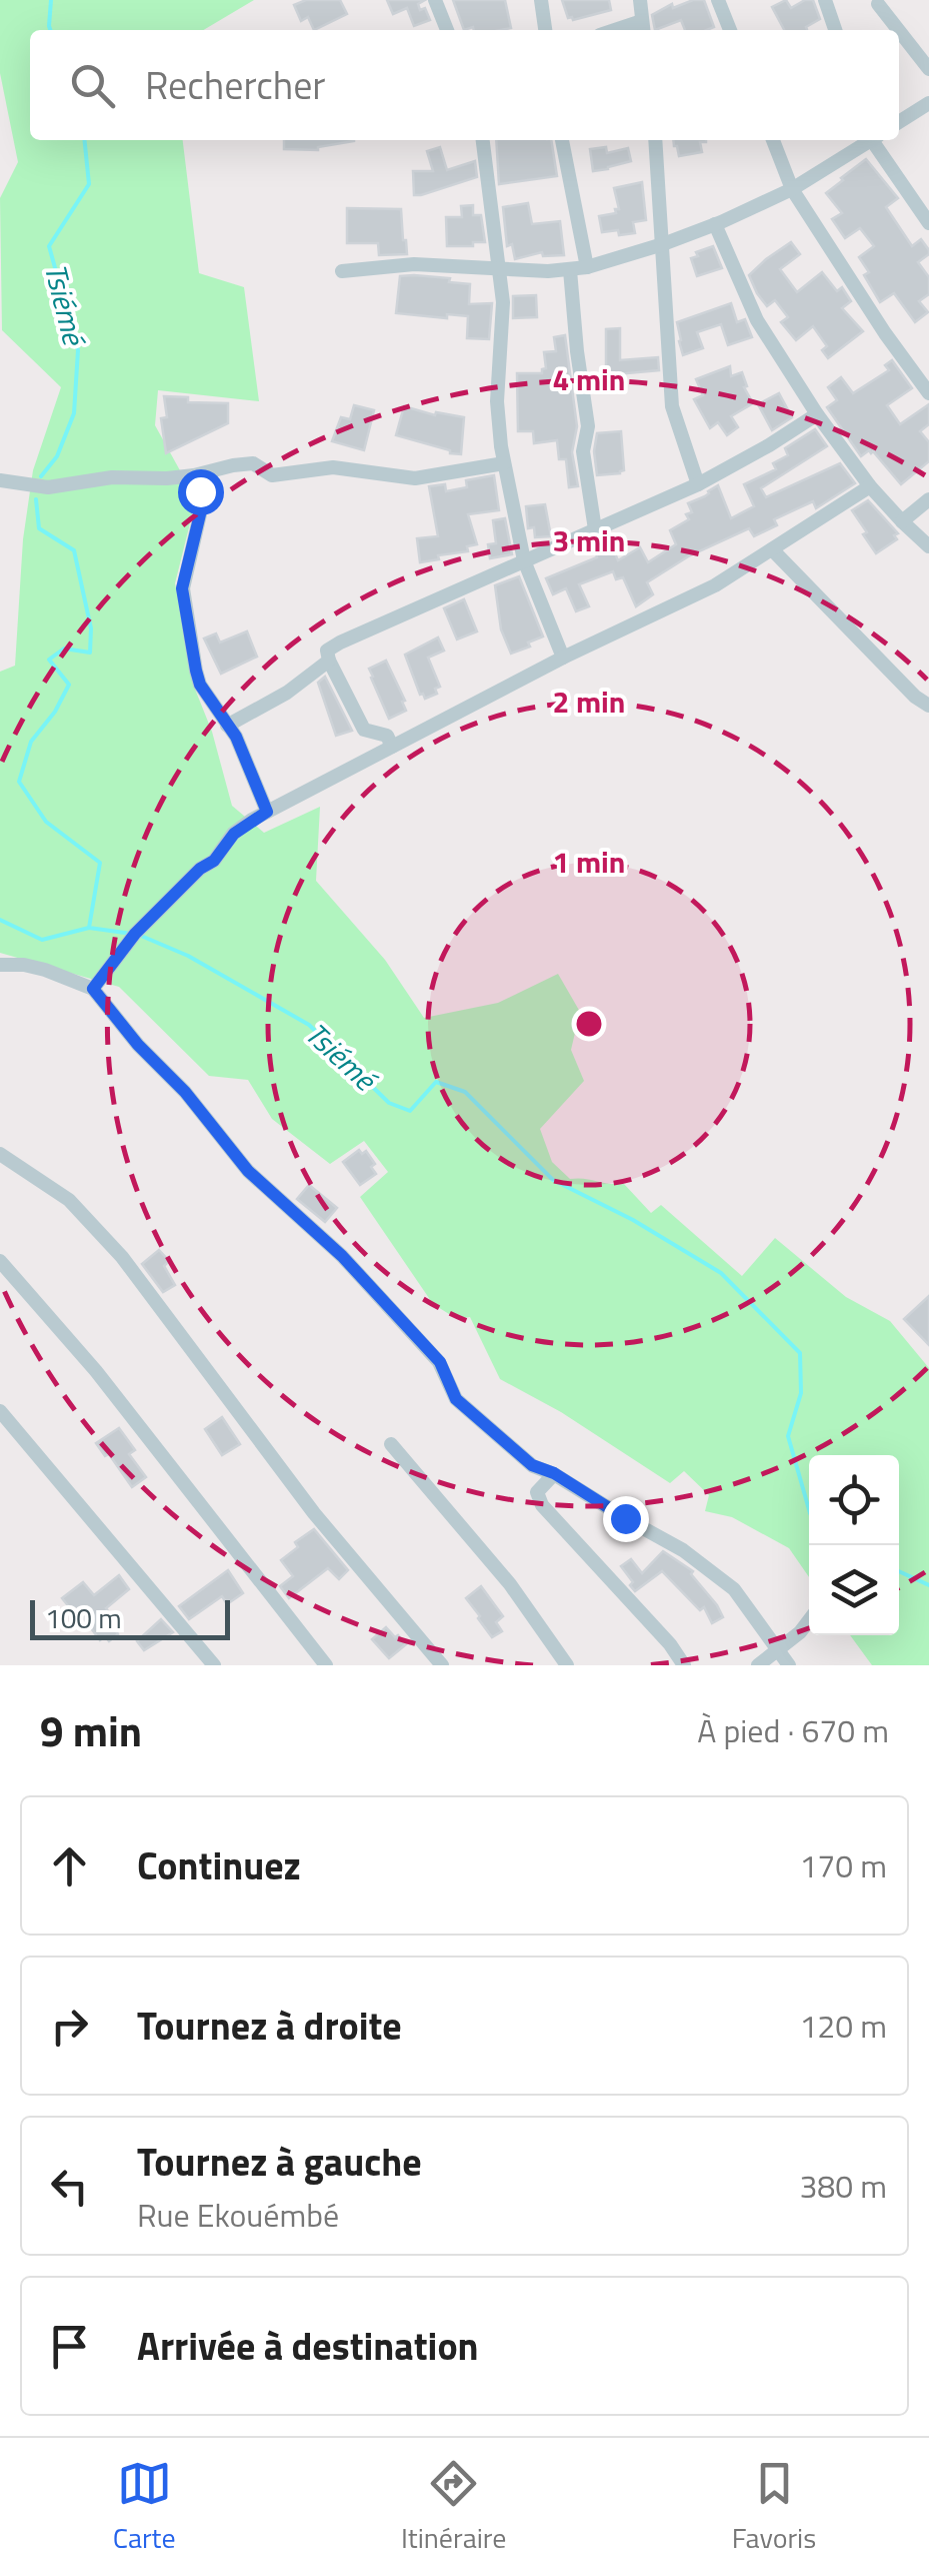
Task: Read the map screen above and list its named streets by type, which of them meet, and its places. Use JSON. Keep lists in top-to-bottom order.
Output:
{
  "water": ["Tsiémé"],
  "scale_bar": "100 m",
  "page": {
    "search": "Rechercher",
    "scale": "100 m",
    "heading": ["9 min", "À pied · 670 m"],
    "list": [
      ["Continuez", "170 m"],
      ["Tournez à droite", "120 m"],
      ["Tournez à gauche", "Rue Ekouémbé", "380 m"],
      "Arrivée à destination"
    ],
    "nav": ["Carte", "Itinéraire", "Favoris"]
  },
  "rings": [
    "4 min",
    "3 min",
    "2 min",
    "1 min"
  ]
}
